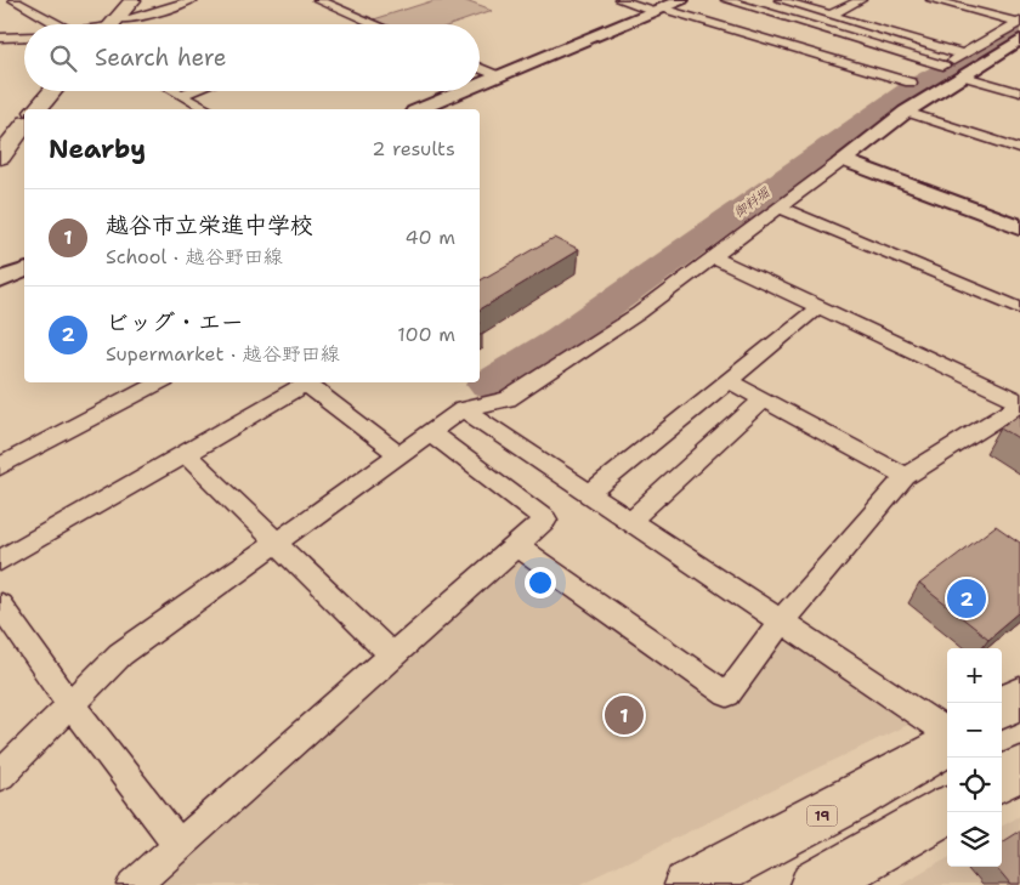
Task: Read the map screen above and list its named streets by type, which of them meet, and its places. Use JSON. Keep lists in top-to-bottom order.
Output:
{
  "streets": {
    "main road": ["19"]
  },
  "water": ["御料堀"],
  "page": {
    "search": "Search here",
    "heading": ["Nearby", "2 results"],
    "list": [
      {
        "mark": "1",
        "name": "越谷市立栄進中学校",
        "note": "School · 越谷野田線",
        "value": "40 m"
      },
      {
        "mark": "2",
        "name": "ビッグ・エー",
        "note": "Supermarket · 越谷野田線",
        "value": "100 m"
      }
    ],
    "pins": ["2", "1"],
    "map_buttons": ["+", "−"]
  }
}
